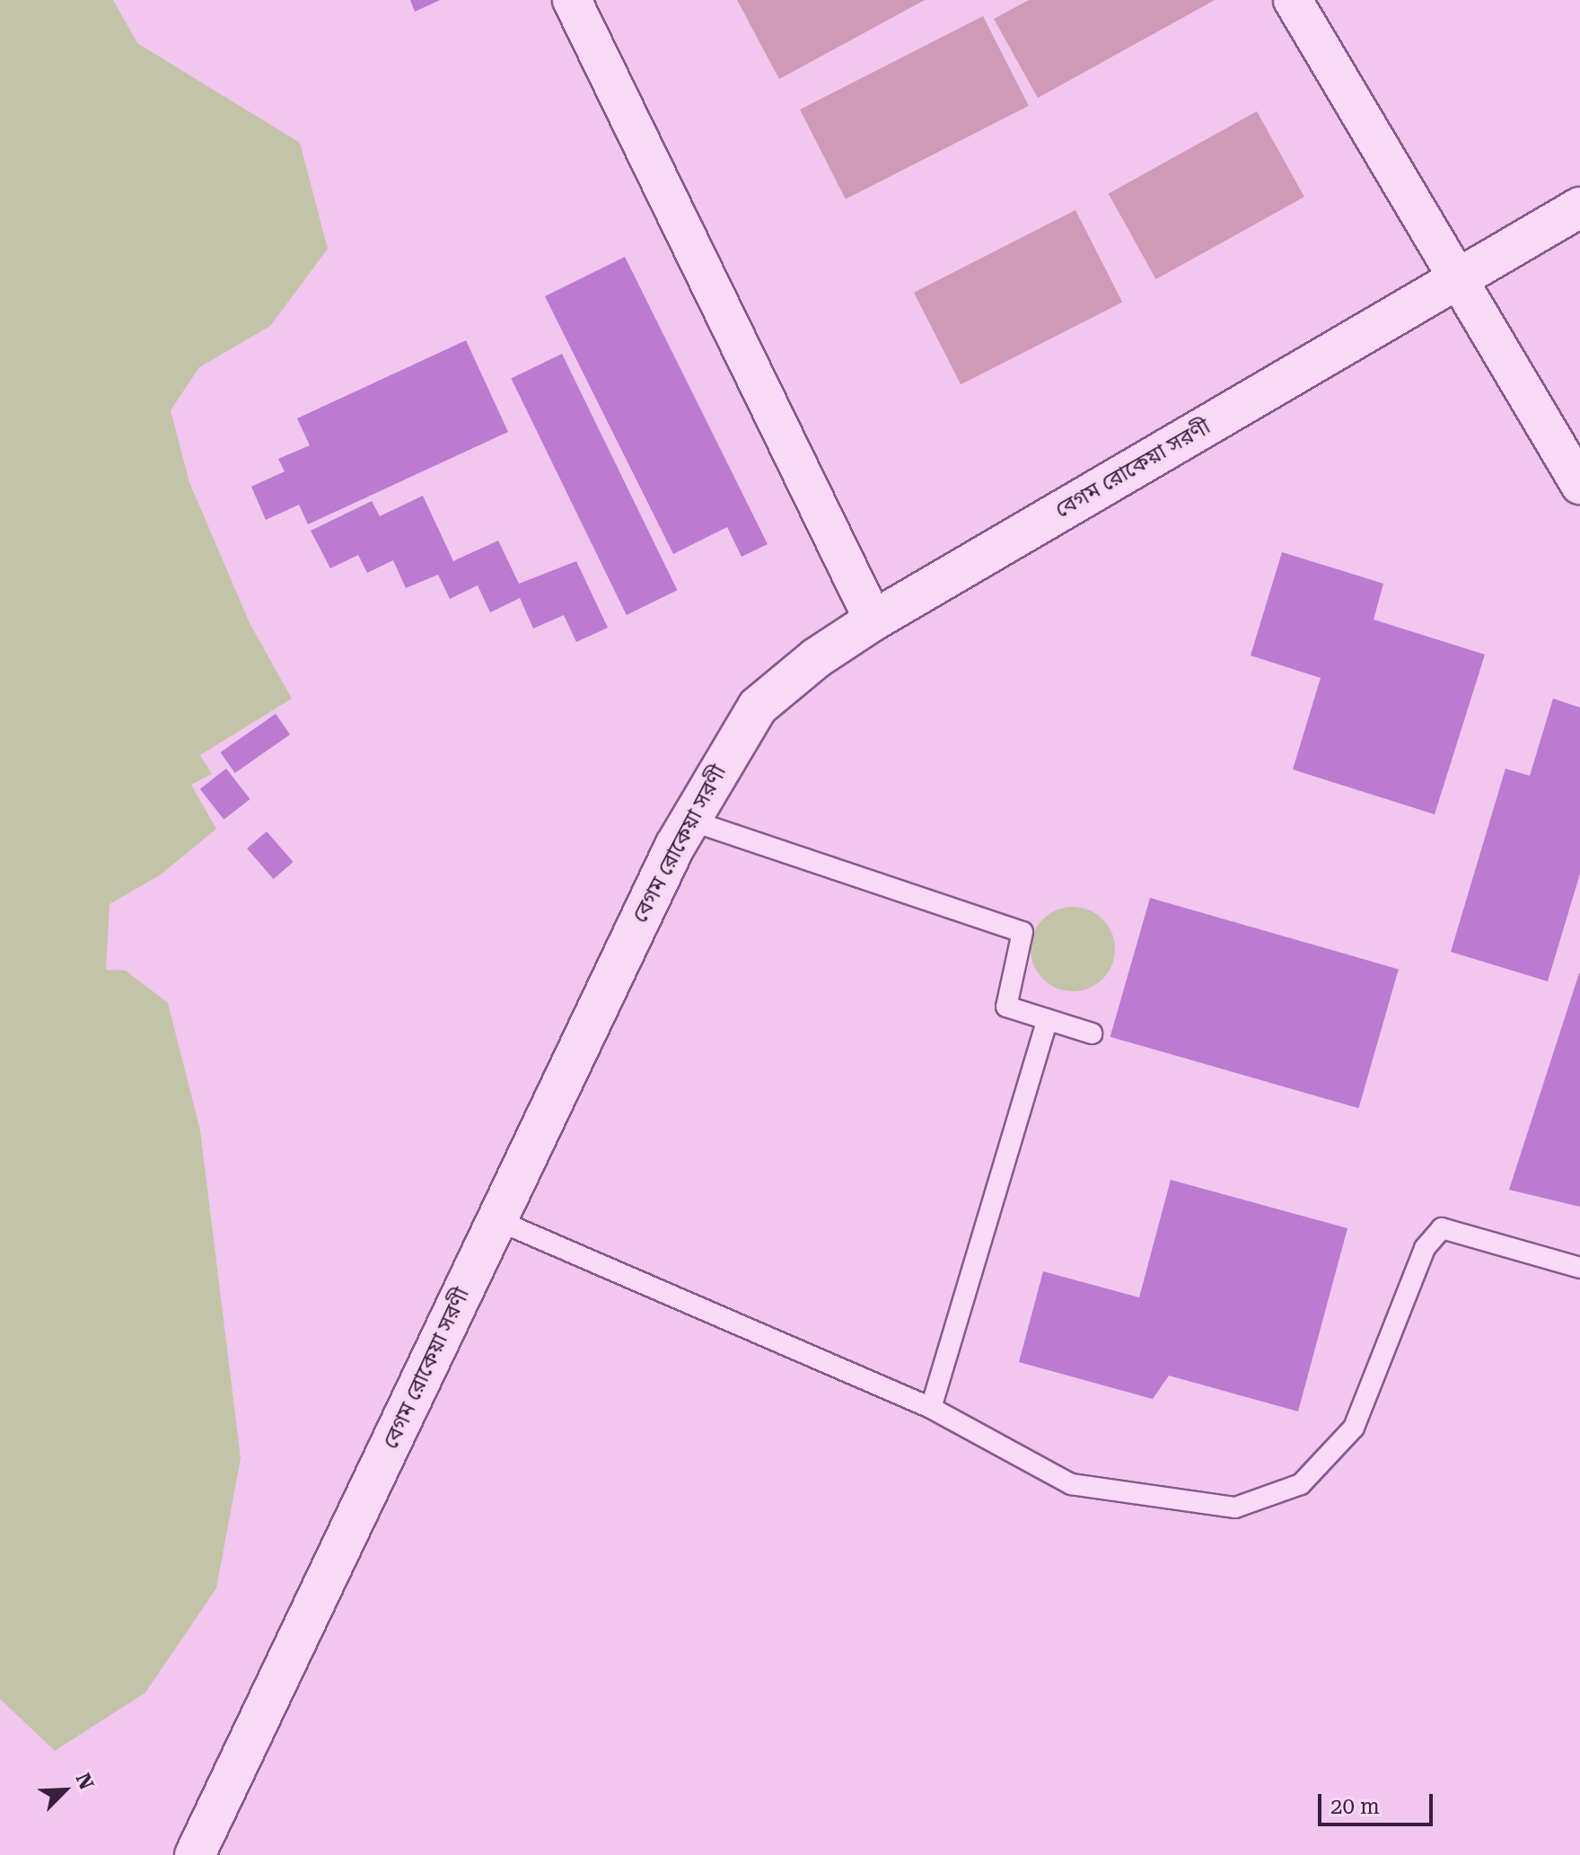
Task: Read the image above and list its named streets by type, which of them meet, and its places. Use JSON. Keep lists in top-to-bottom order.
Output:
{
  "streets": {
    "street": ["বেগম রোকেয়া সরণী"]
  },
  "scale_bar": "20 m",
  "north": "top right"
}
